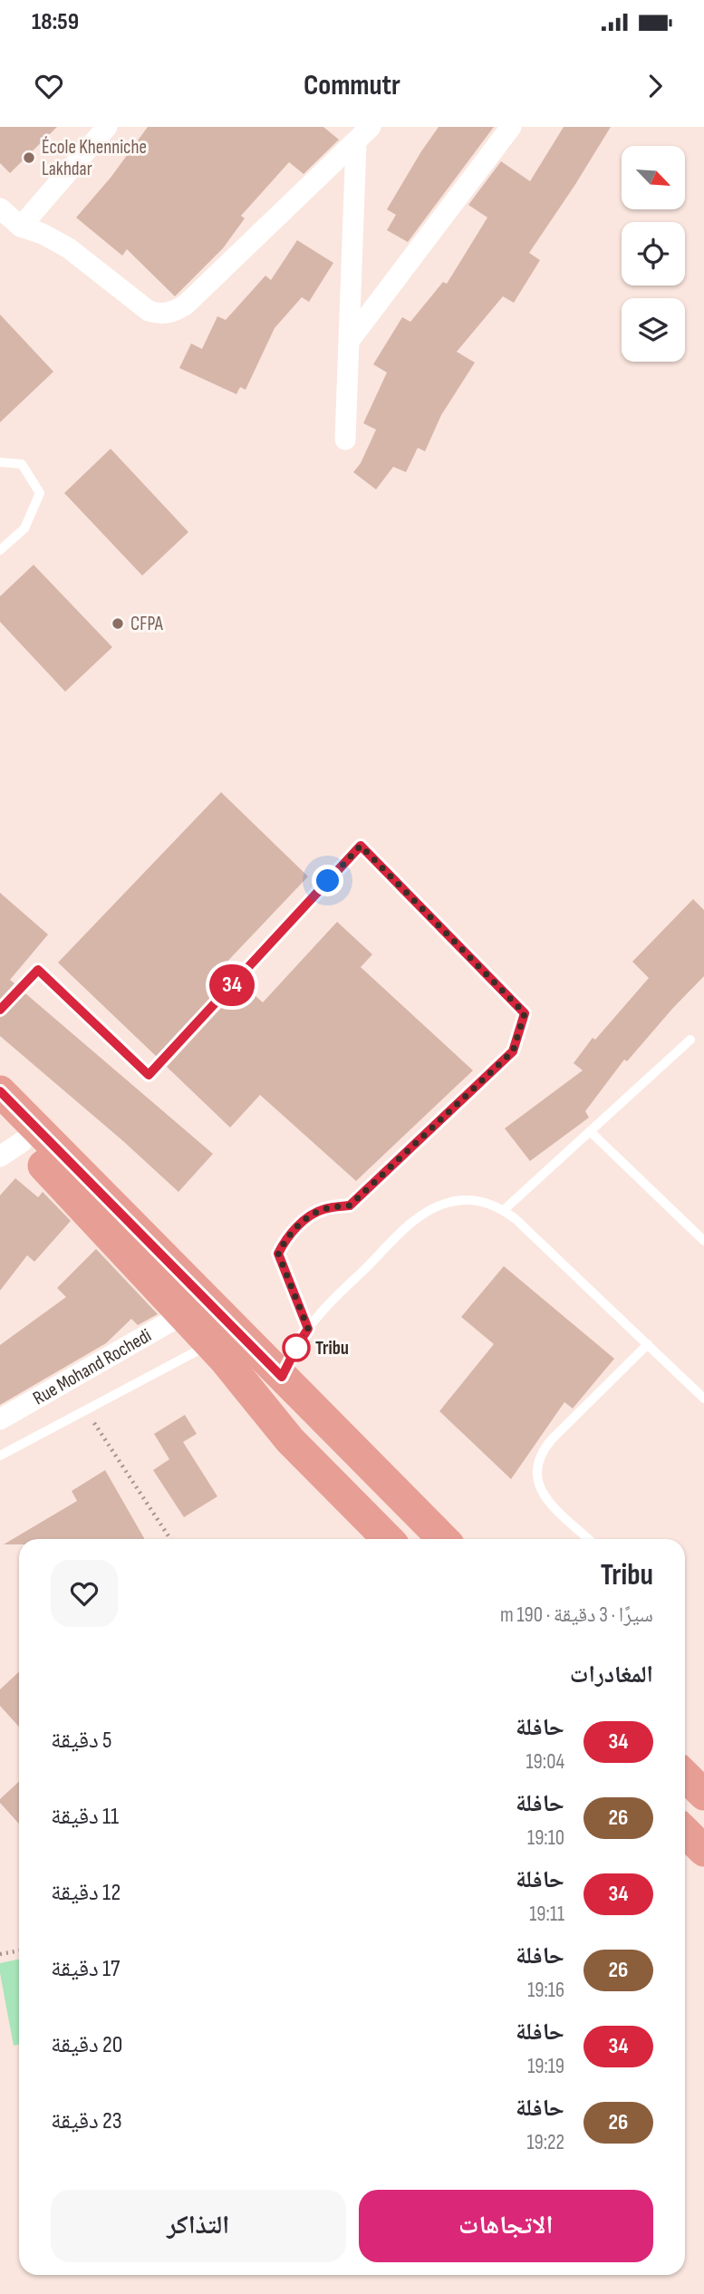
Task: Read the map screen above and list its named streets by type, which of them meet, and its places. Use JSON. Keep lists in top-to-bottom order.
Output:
{
  "streets": {
    "street": ["Rue Mohand Rochedi"]
  },
  "places": ["École Khenniche Lakhdar", "CFPA", "Tribu"],
  "lines": ["bus line 34"],
  "north": "bottom right",
  "page": {
    "status": "18:59",
    "header": "Commutr",
    "on_map": "34",
    "heading": [
      ["Tribu", "سيرًا · 3 دقيقة · 190 m"],
      "المغادرات"
    ],
    "list": [
      {
        "mark": "34",
        "name": "حافلة",
        "note": "19:04",
        "value": "5 دقيقة"
      },
      {
        "mark": "26",
        "name": "حافلة",
        "note": "19:10",
        "value": "11 دقيقة"
      },
      {
        "mark": "34",
        "name": "حافلة",
        "note": "19:11",
        "value": "12 دقيقة"
      },
      {
        "mark": "26",
        "name": "حافلة",
        "note": "19:16",
        "value": "17 دقيقة"
      },
      {
        "mark": "34",
        "name": "حافلة",
        "note": "19:19",
        "value": "20 دقيقة"
      },
      {
        "mark": "26",
        "name": "حافلة",
        "note": "19:22",
        "value": "23 دقيقة"
      }
    ],
    "buttons": ["الاتجاهات", "التذاكر"]
  }
}
